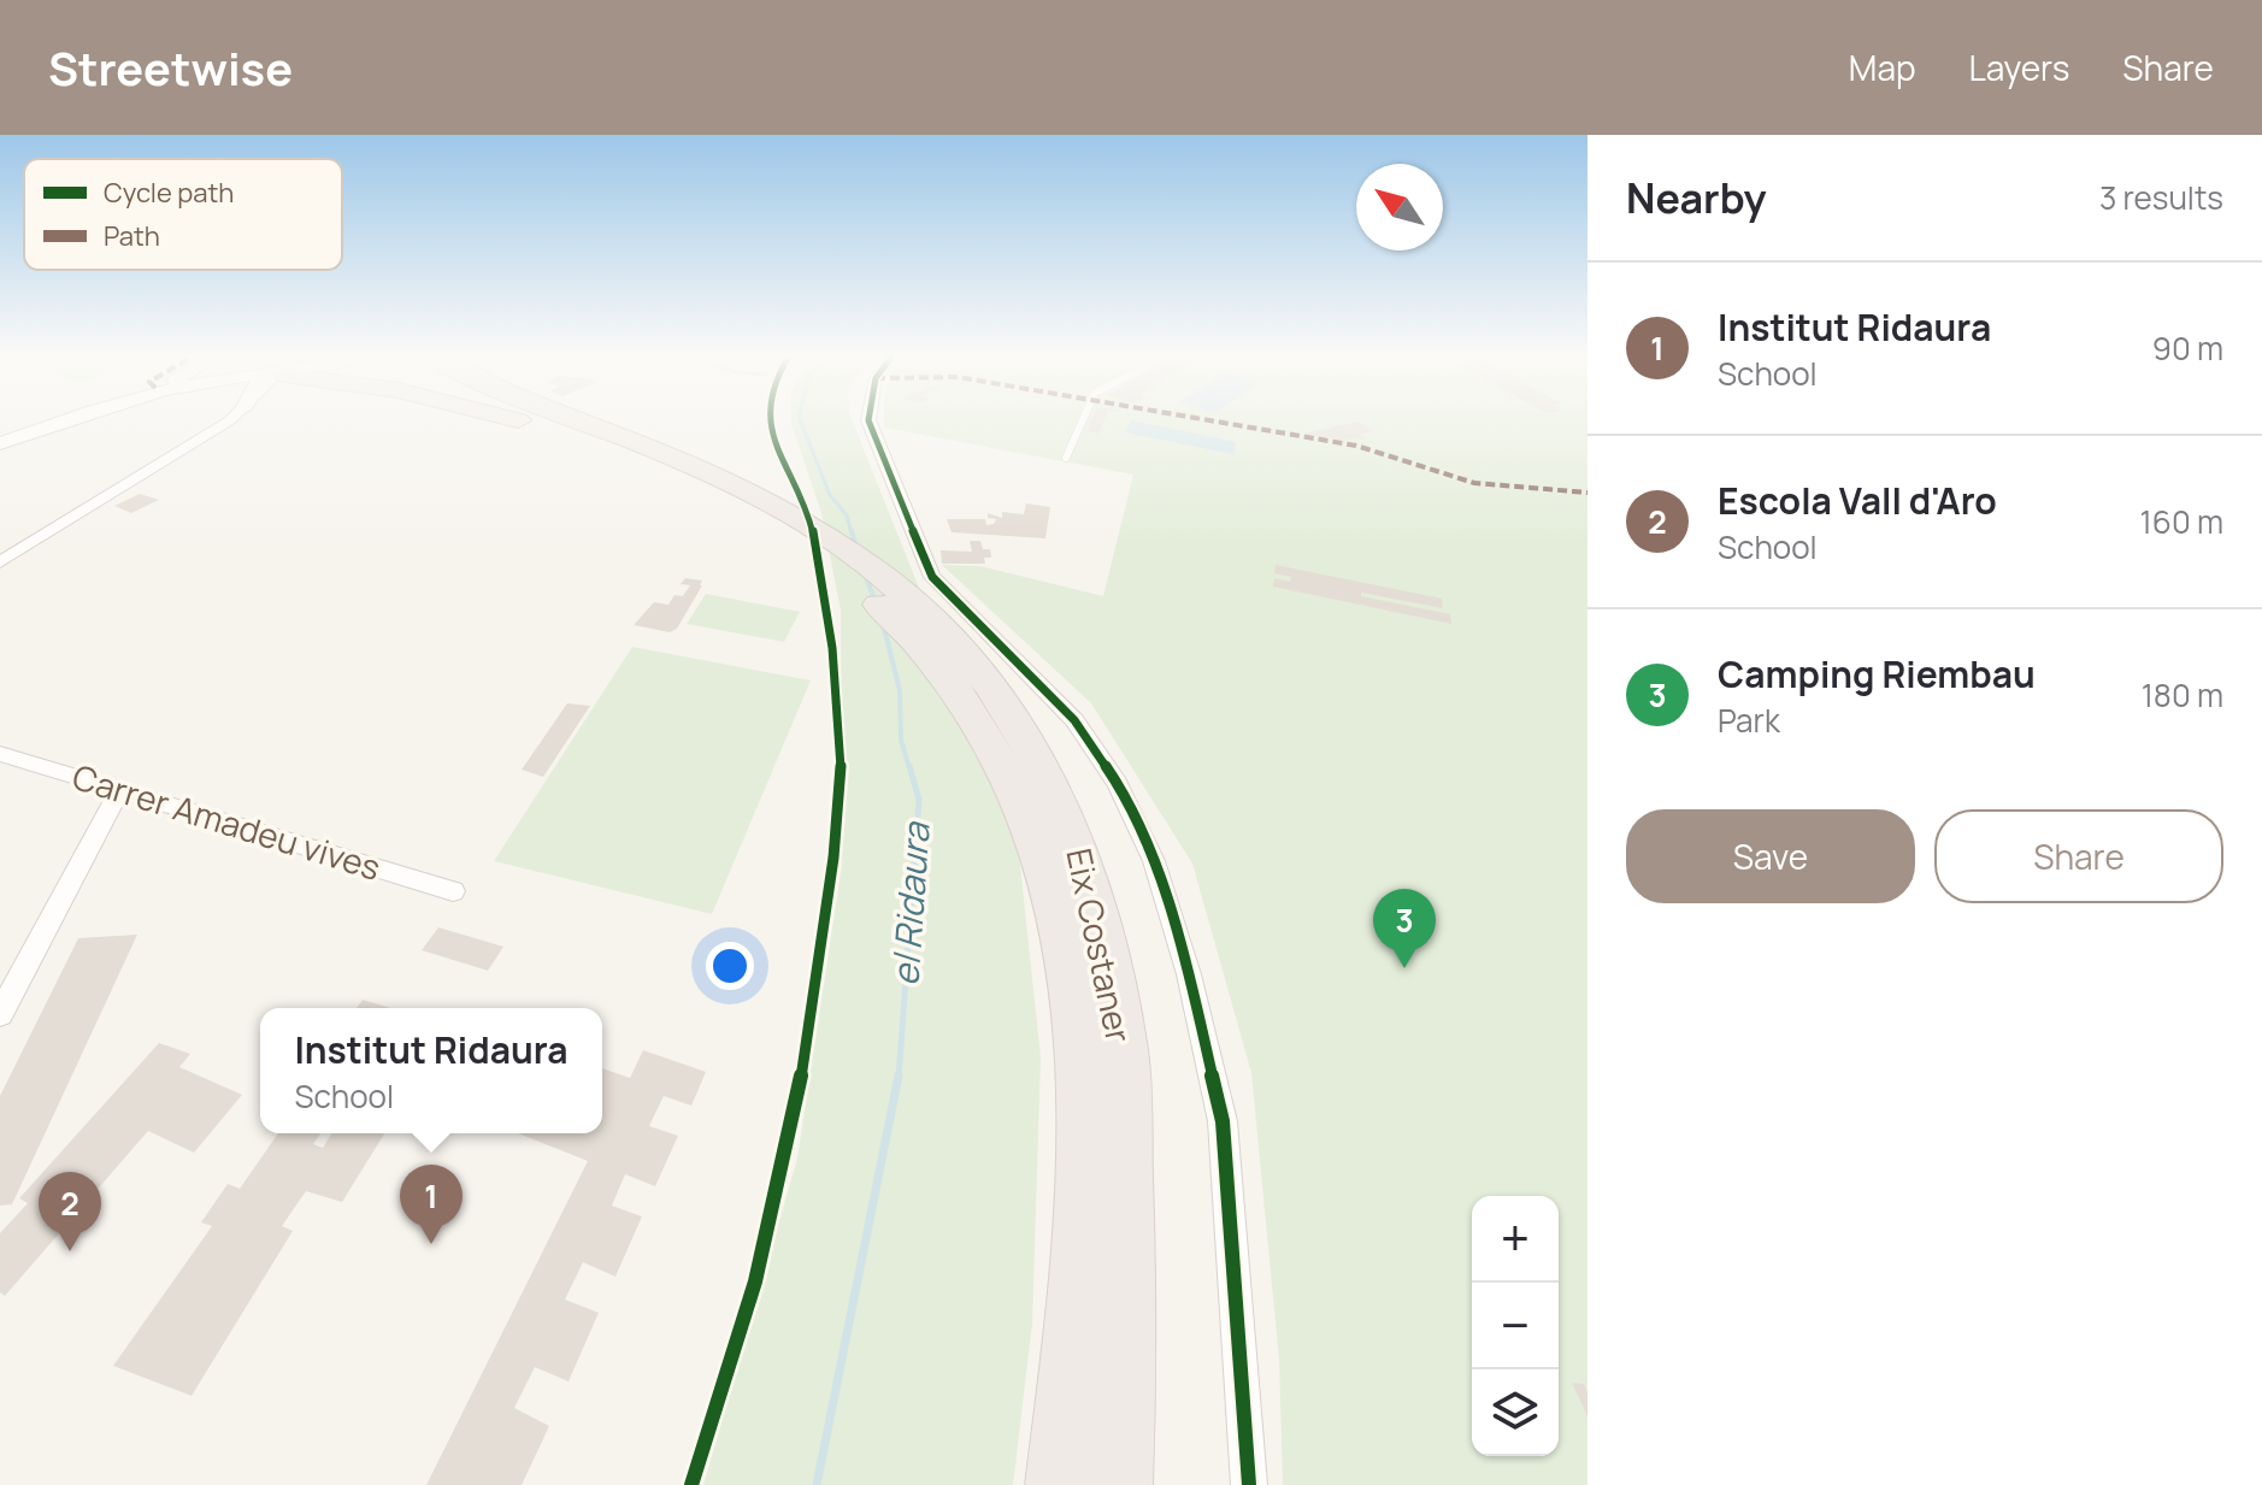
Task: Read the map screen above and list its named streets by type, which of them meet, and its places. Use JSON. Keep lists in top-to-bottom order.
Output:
{
  "streets": {
    "highway": ["Eix Costaner"],
    "street": ["Carrer Amadeu vives"]
  },
  "water": ["el Ridaura"],
  "legend": ["Cycle path", "Path"],
  "north": "top left",
  "page": {
    "header": "Streetwise",
    "nav": ["Map", "Layers", "Share"],
    "heading": ["Nearby", "3 results"],
    "list": [
      {
        "mark": "1",
        "name": "Institut Ridaura",
        "note": "School",
        "value": "90 m"
      },
      {
        "mark": "2",
        "name": "Escola Vall d'Aro",
        "note": "School",
        "value": "160 m"
      },
      {
        "mark": "3",
        "name": "Camping Riembau",
        "note": "Park",
        "value": "180 m"
      }
    ],
    "buttons": ["Save", "Share"],
    "pins": ["3", "1", "2"],
    "popup": ["Institut Ridaura", "School"],
    "map_buttons": ["+", "−"]
  }
}
